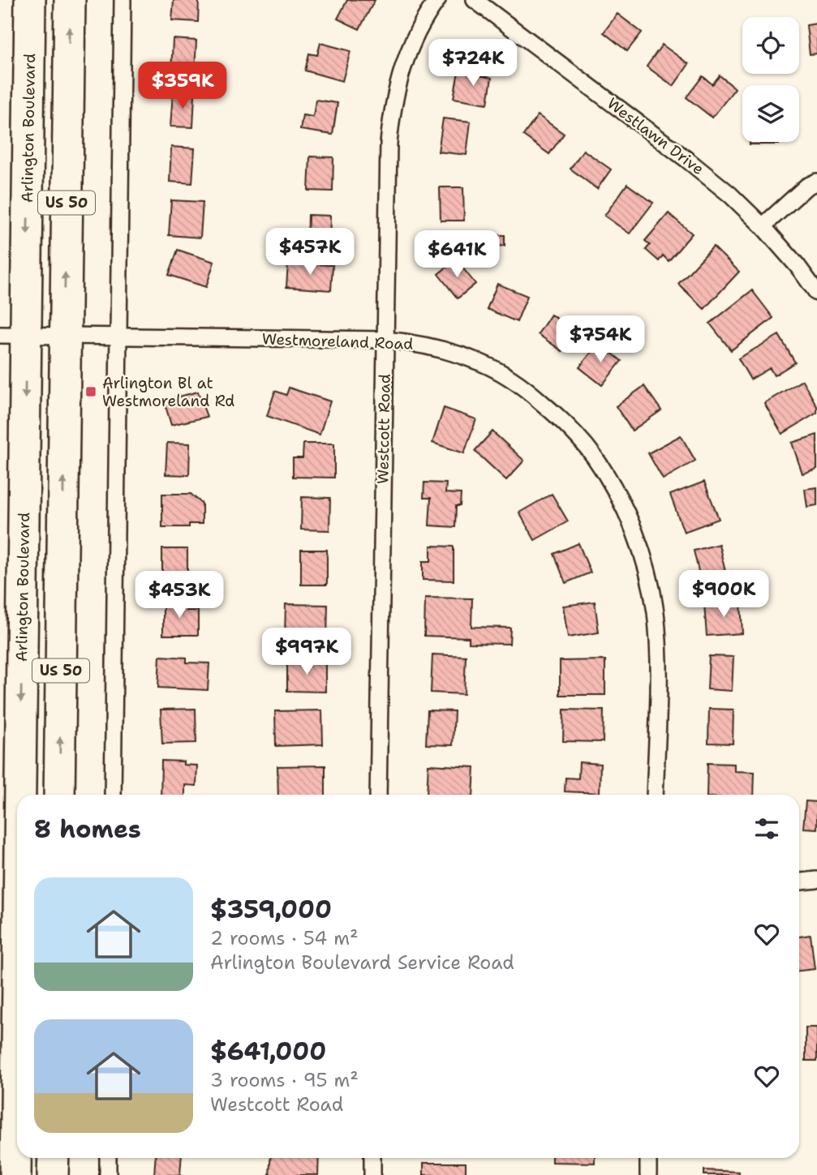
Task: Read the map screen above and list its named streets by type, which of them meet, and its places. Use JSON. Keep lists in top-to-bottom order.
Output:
{
  "streets": {
    "highway": ["Arlington Boulevard", "US 50"],
    "street": ["Westlawn Drive", "Westmoreland Road", "Westcott Road"]
  },
  "crossings": [
    ["Arlington Boulevard", "Westmoreland Road"],
    ["US 50", "Westmoreland Road"],
    ["Westmoreland Road", "Westcott Road"]
  ],
  "places": {
    "transit": ["Arlington Bl at Westmoreland Rd"]
  },
  "page": {
    "price": [
      "$724K",
      "$359K",
      "$457K",
      "$641K",
      "$754K",
      "$900K",
      "$453K",
      "$997K"
    ],
    "heading": "8 homes",
    "list": [
      {
        "name": "$359,000",
        "note": "2 rooms · 54 m² · Arlington Boulevard Service Road"
      },
      {
        "name": "$641,000",
        "note": "3 rooms · 95 m² · Westcott Road"
      }
    ]
  }
}
